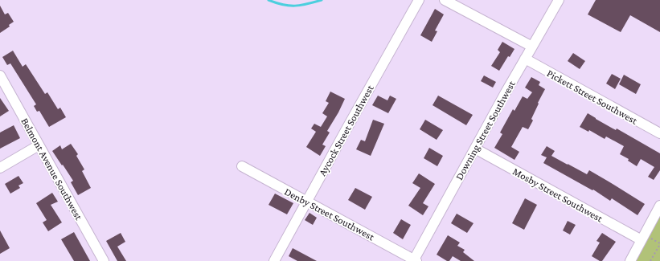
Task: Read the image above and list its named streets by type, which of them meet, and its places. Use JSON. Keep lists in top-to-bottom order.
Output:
{
  "streets": {
    "street": [
      "Pickett Street Southwest",
      "Aycock Street Southwest",
      "Downing Street Southwest",
      "Belmont Avenue Southwest",
      "Mosby Street Southwest",
      "Denby Street Southwest"
    ]
  },
  "crossings": [
    ["Pickett Street Southwest", "Downing Street Southwest"],
    ["Aycock Street Southwest", "Denby Street Southwest"],
    ["Downing Street Southwest", "Mosby Street Southwest"],
    ["Downing Street Southwest", "Denby Street Southwest"]
  ]
}
